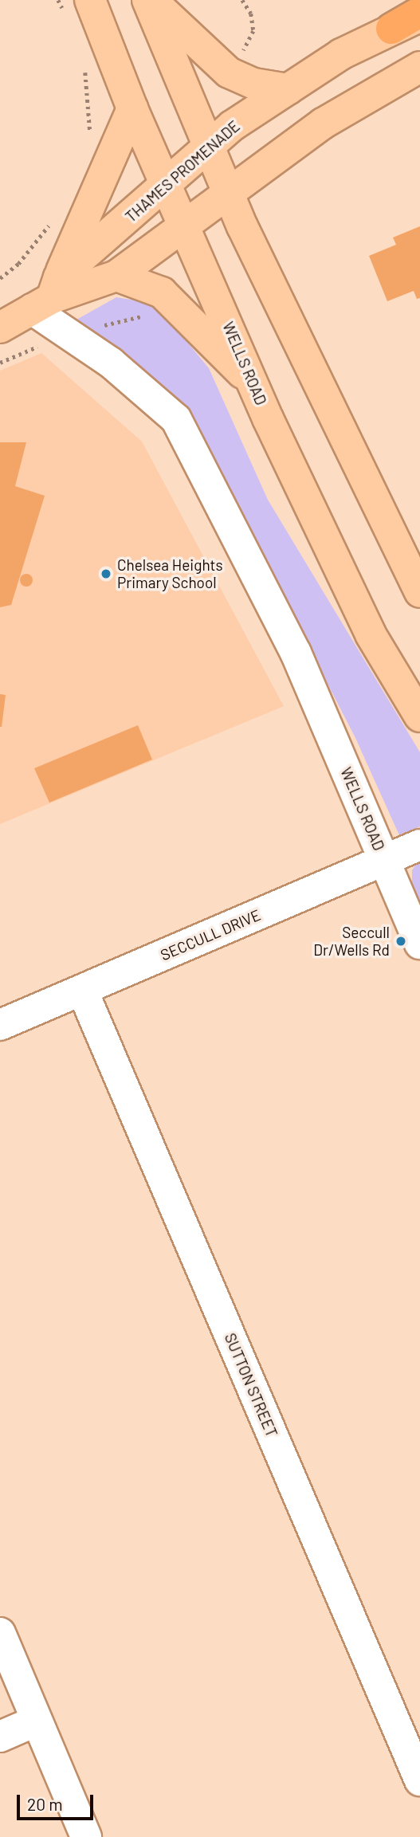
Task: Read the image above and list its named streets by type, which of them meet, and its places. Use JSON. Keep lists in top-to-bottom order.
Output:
{
  "streets": {
    "main road": ["THAMES PROMENADE", "WELLS ROAD"],
    "street": ["SECCULL DRIVE", "SUTTON STREET"]
  },
  "crossings": [
    ["THAMES PROMENADE", "WELLS ROAD"],
    ["WELLS ROAD", "SECCULL DRIVE"],
    ["SECCULL DRIVE", "SUTTON STREET"]
  ],
  "places": ["Chelsea Heights Primary School", "Seccull Dr/Wells Rd"],
  "scale_bar": "20 m"
}
